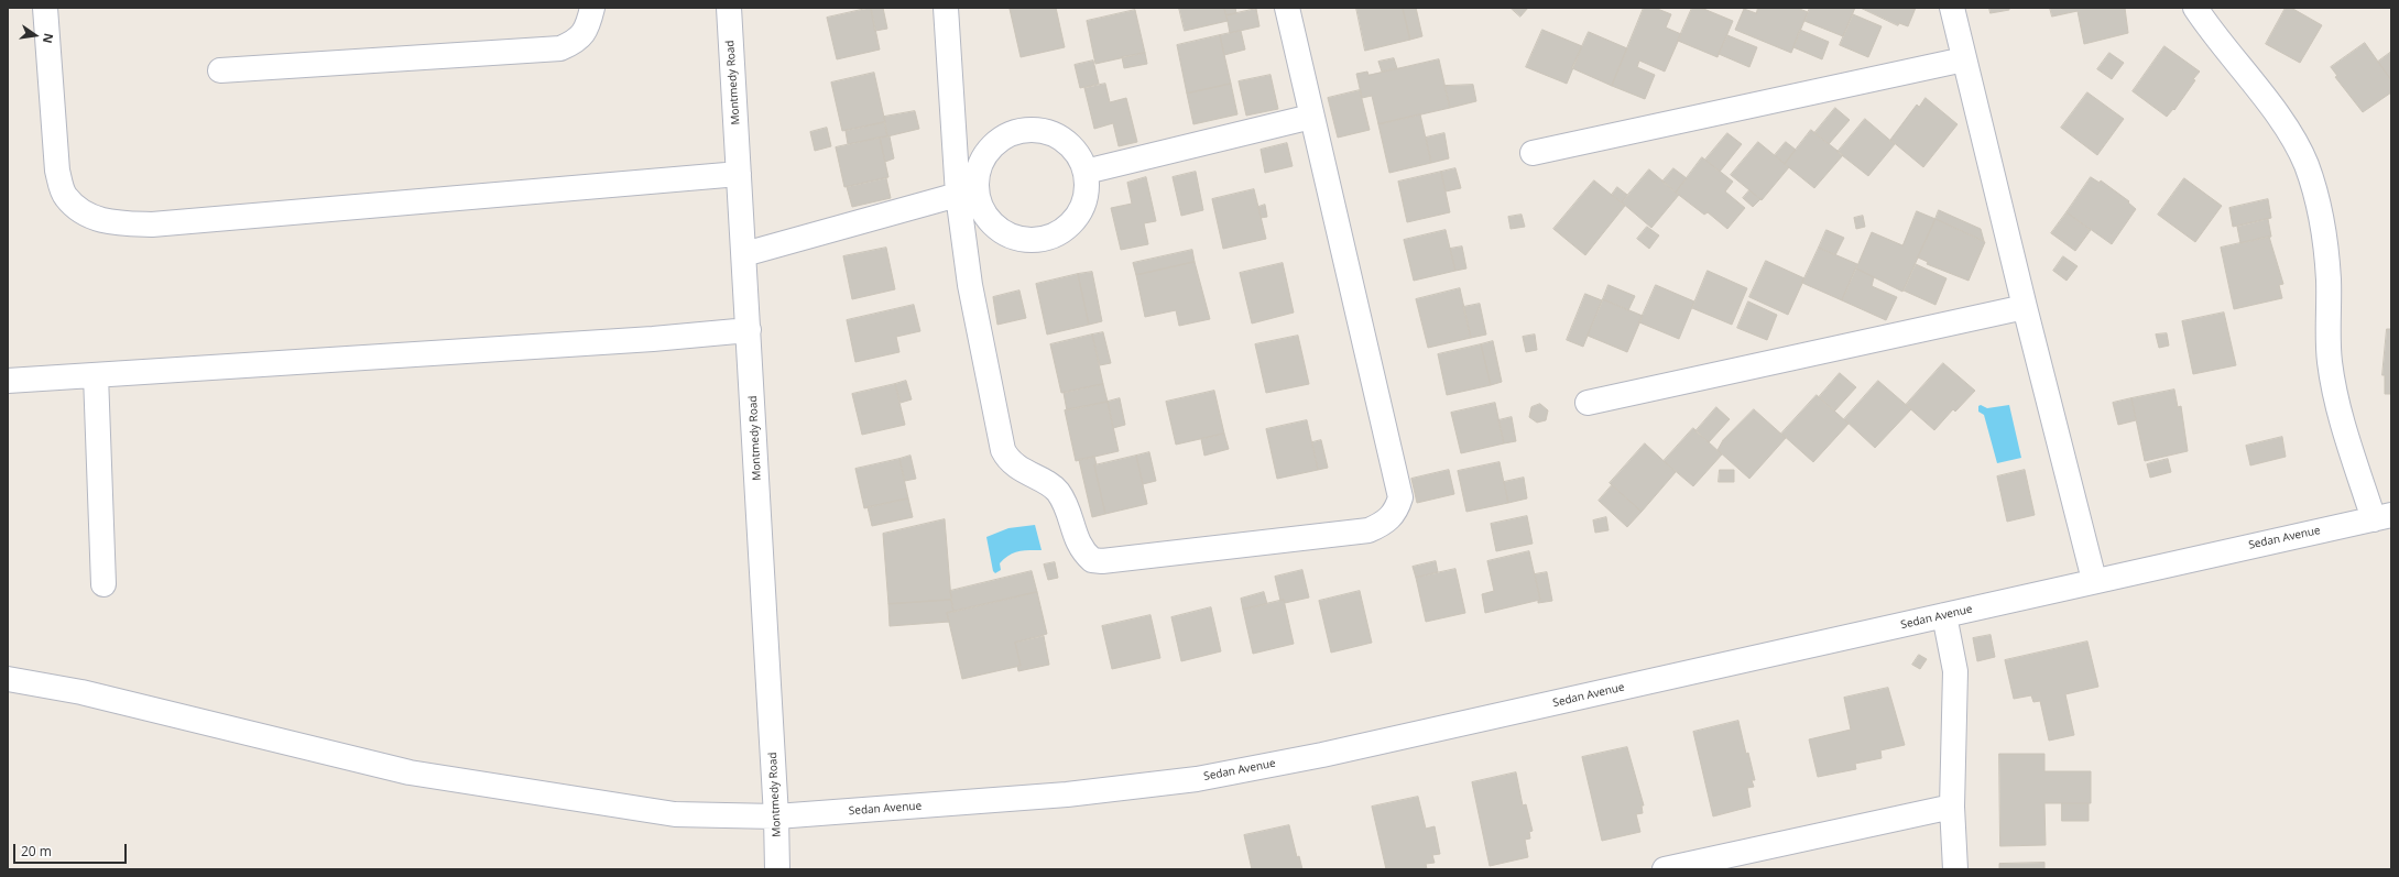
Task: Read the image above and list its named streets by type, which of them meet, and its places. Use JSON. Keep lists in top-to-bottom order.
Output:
{
  "streets": {
    "street": ["Montmedy Road", "Sedan Avenue"]
  },
  "crossings": [
    ["Montmedy Road", "Sedan Avenue"]
  ],
  "scale_bar": "20 m",
  "north": "right"
}
